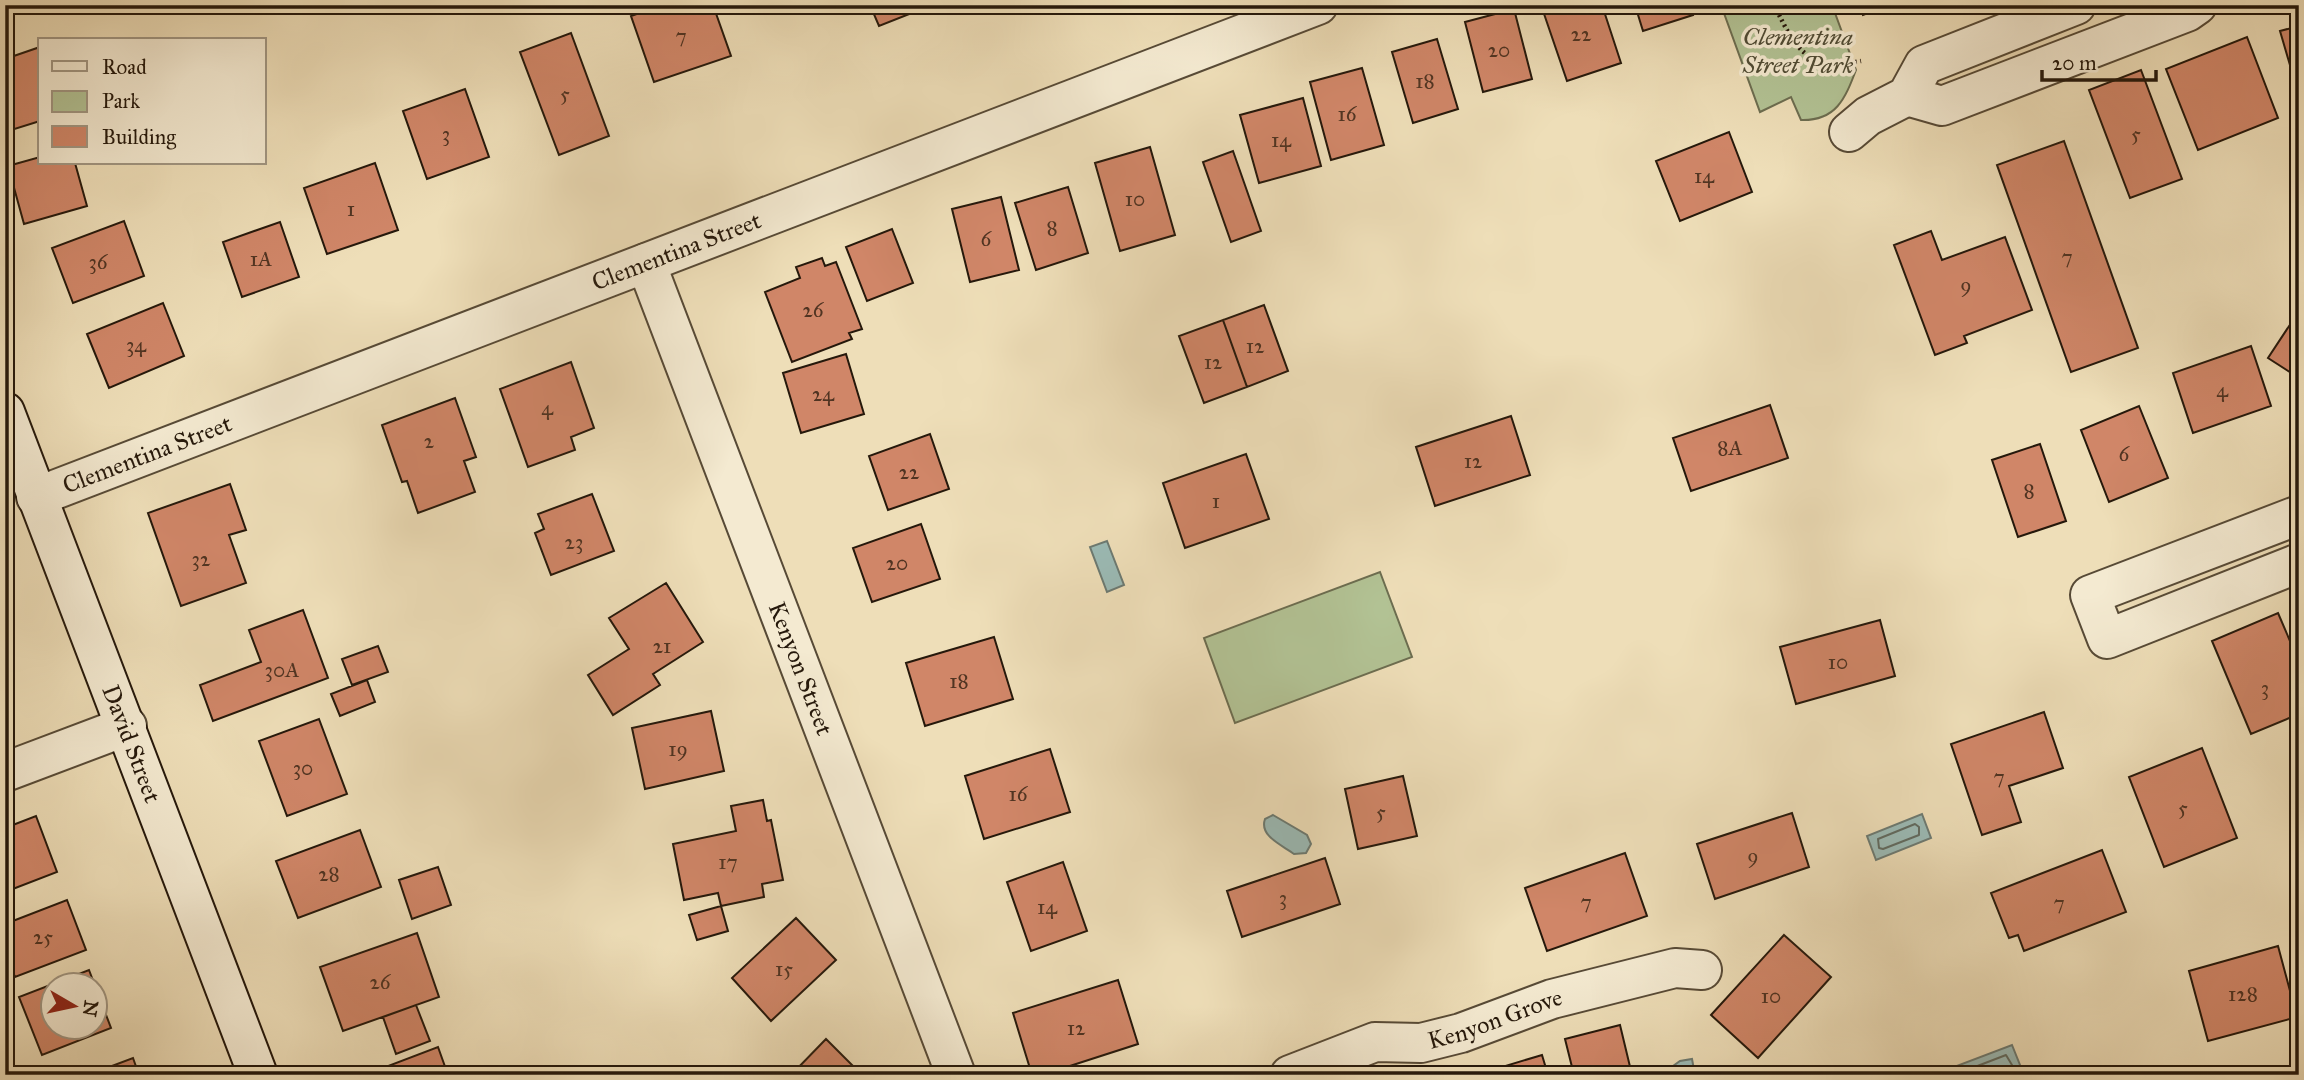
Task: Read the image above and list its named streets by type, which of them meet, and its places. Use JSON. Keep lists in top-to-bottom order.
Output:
{
  "streets": {
    "street": [
      "Clementina Street",
      "Kenyon Street",
      "David Street",
      "Kenyon Grove"
    ]
  },
  "crossings": [
    ["Clementina Street", "Kenyon Street"],
    ["Clementina Street", "David Street"]
  ],
  "parks": ["Clementina Street Park"],
  "house_numbers": [
    "22",
    "7",
    "20",
    "18",
    "5",
    "16",
    "3",
    "5",
    "14",
    "14",
    "10",
    "1",
    "8",
    "6",
    "7",
    "1A",
    "36",
    "9",
    "26",
    "34",
    "12",
    "12",
    "4",
    "24",
    "4",
    "2",
    "8A",
    "6",
    "12",
    "22",
    "8",
    "1",
    "23",
    "32",
    "20",
    "21",
    "10",
    "30A",
    "18",
    "3",
    "19",
    "30",
    "7",
    "16",
    "5",
    "5",
    "9",
    "17",
    "28",
    "3",
    "7",
    "7",
    "14",
    "25",
    "15",
    "26",
    "128",
    "10",
    "12"
  ],
  "legend": ["Road", "Park", "Building"],
  "scale_bar": "20 m",
  "north": "right"
}
